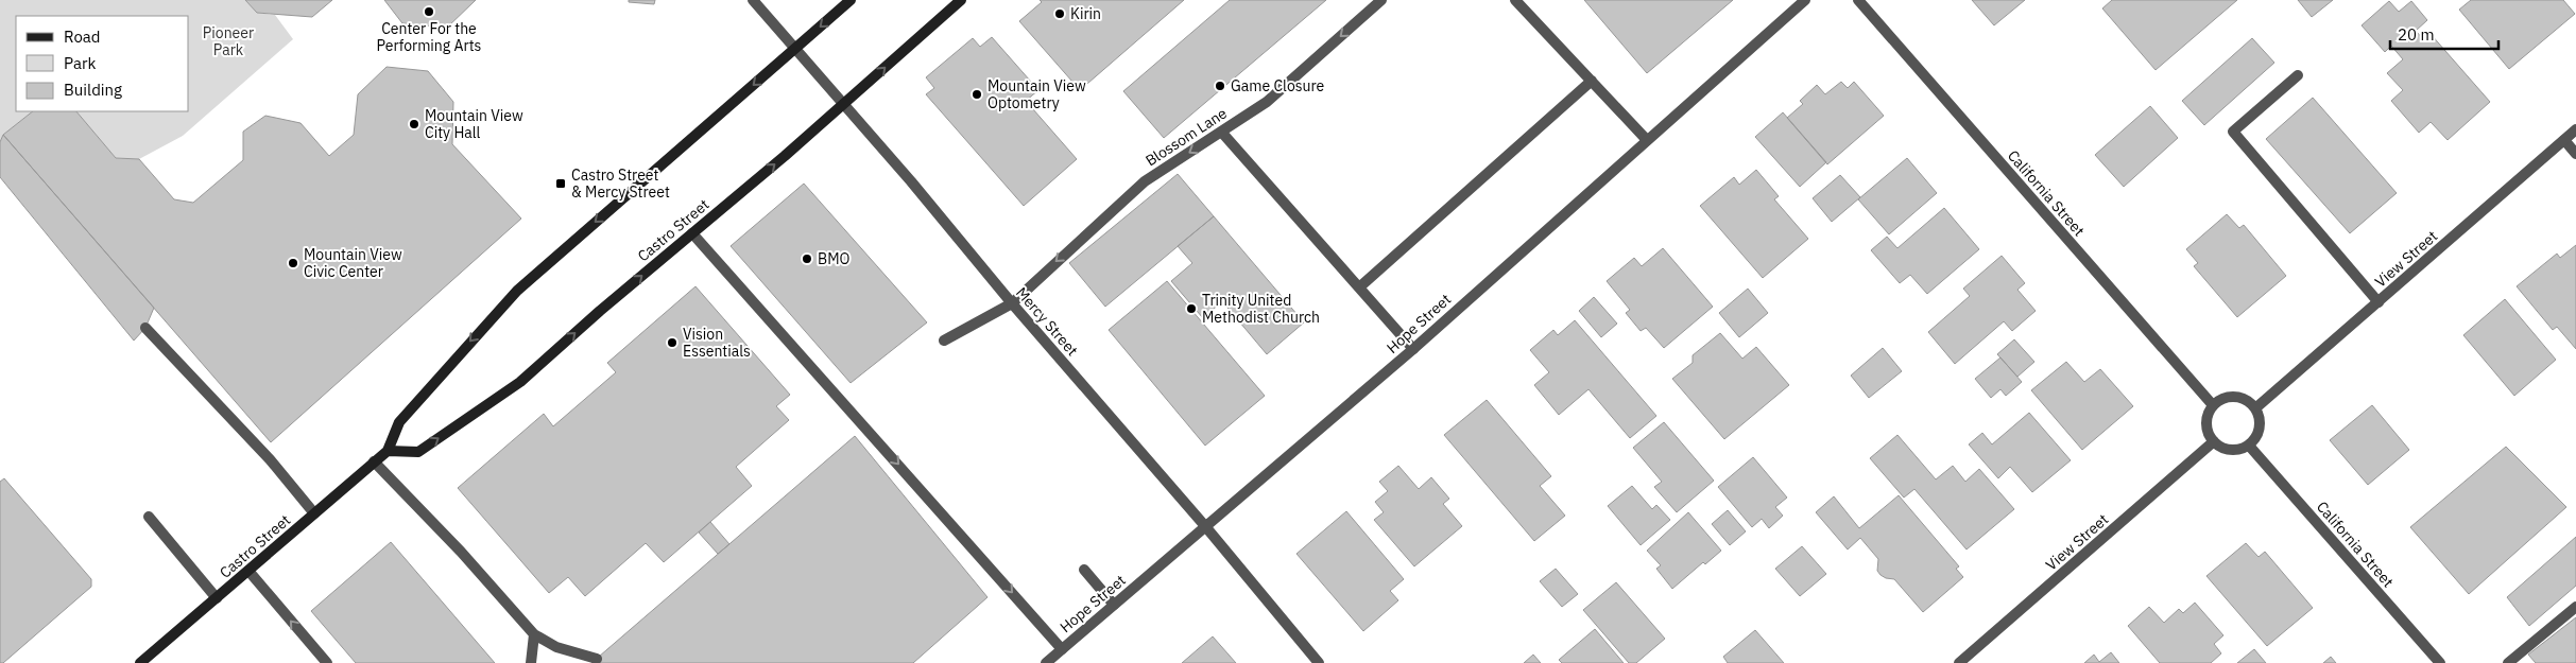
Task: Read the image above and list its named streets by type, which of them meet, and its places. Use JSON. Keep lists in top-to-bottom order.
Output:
{
  "streets": {
    "main road": ["Castro Street"],
    "street": [
      "Blossom Lane",
      "California Street",
      "View Street",
      "Mercy Street",
      "Hope Street"
    ]
  },
  "crossings": [
    ["Blossom Lane", "Mercy Street"],
    ["California Street", "View Street"],
    ["Castro Street", "Mercy Street"],
    ["Mercy Street", "Hope Street"]
  ],
  "one_way": ["Blossom Lane"],
  "parks": ["Pioneer Park"],
  "places": {
    "other": [
      "Center For the Performing Arts",
      "Kirin",
      "Game Closure",
      "Mountain View Optometry",
      "Mountain View City Hall",
      "BMO",
      "Mountain View Civic Center",
      "Trinity United Methodist Church",
      "Vision Essentials"
    ],
    "transit": ["Castro Street & Mercy Street"]
  },
  "legend": ["Road", "Park", "Building"],
  "scale_bar": "20 m"
}
